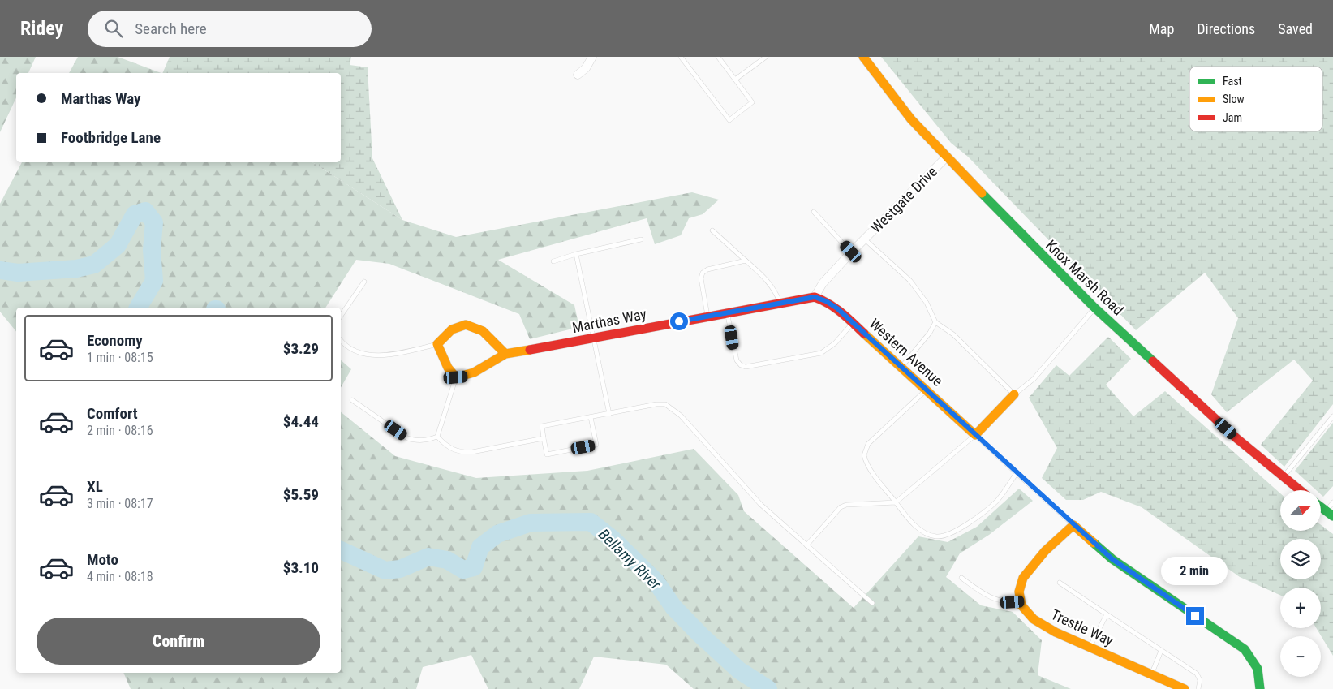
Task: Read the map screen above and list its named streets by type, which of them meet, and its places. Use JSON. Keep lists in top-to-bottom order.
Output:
{
  "streets": {
    "street": [
      "Westgate Drive",
      "Knox Marsh Road",
      "Marthas Way",
      "Western Avenue",
      "Trestle Way"
    ]
  },
  "crossings": [
    ["Westgate Drive", "Knox Marsh Road"],
    ["Westgate Drive", "Marthas Way"],
    ["Westgate Drive", "Western Avenue"],
    ["Marthas Way", "Western Avenue"]
  ],
  "water": ["Bellamy River"],
  "legend": ["Fast", "Slow", "Jam"],
  "north": "top right",
  "page": {
    "header": "Ridey",
    "search": "Search here",
    "nav": ["Map", "Directions", "Saved"],
    "banner": ["Marthas Way", "Footbridge Lane"],
    "list": [
      {
        "name": "Economy",
        "note": "1 min · 08:15",
        "value": "$3.29"
      },
      {
        "name": "Comfort",
        "note": "2 min · 08:16",
        "value": "$4.44"
      },
      {
        "name": "XL",
        "note": "3 min · 08:17",
        "value": "$5.59"
      },
      {
        "name": "Moto",
        "note": "4 min · 08:18",
        "value": "$3.10"
      }
    ],
    "map_buttons": ["+", "−"],
    "bubble": "2 min",
    "buttons": "Confirm"
  }
}
